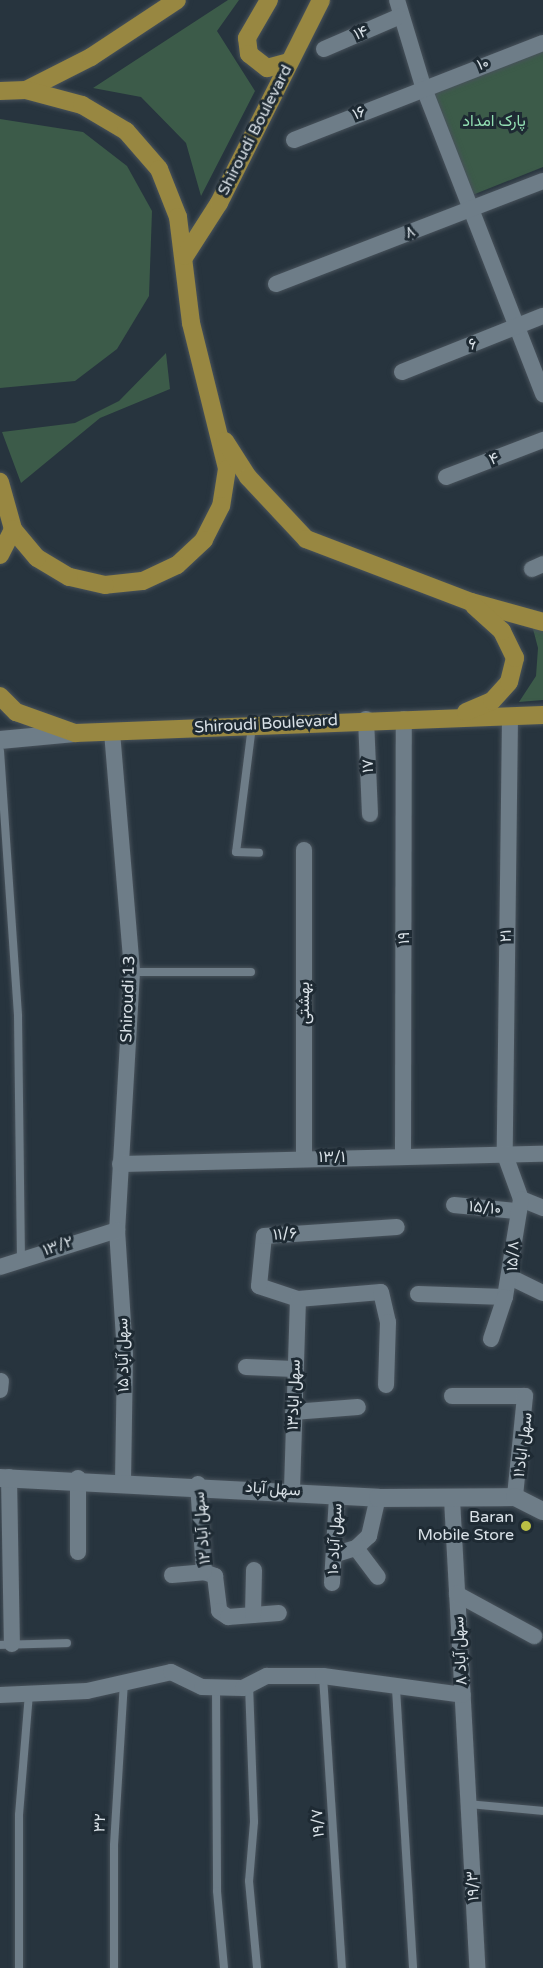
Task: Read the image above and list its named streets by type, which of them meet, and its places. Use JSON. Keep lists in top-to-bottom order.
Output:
{
  "streets": {
    "main road": ["Shiroudi Boulevard"],
    "street": [
      "۱۴",
      "۱۰",
      "۱۶",
      "۸",
      "۶",
      "۴",
      "۱۷",
      "۲۱",
      "۱۹",
      "Shiroudi 13",
      "بهشتی",
      "۱۳/۱",
      "۱۵/۱۰",
      "۱۱/۶",
      "۱۳/۲",
      "۱۵/۸",
      "سهل آباد ۱۵",
      "سهل اباد۱۳",
      "سهل اباد۱۱",
      "سهل آباد",
      "سهل آباد ۱۲",
      "سهل آباد ۱۰",
      "سهل آباد ۸",
      "۱۹/۳"
    ],
    "lane": ["۳۲", "۱۹/۷"]
  },
  "crossings": [
    ["۱۰", "۱۶"],
    ["Shiroudi Boulevard", "۱۷"],
    ["Shiroudi Boulevard", "۲۱"],
    ["Shiroudi Boulevard", "۱۹"],
    ["Shiroudi Boulevard", "Shiroudi 13"],
    ["۲۱", "۱۳/۱"],
    ["۱۹", "۱۳/۱"],
    ["Shiroudi 13", "۱۳/۱"],
    ["Shiroudi 13", "۱۳/۲"],
    ["Shiroudi 13", "سهل آباد ۱۵"],
    ["بهشتی", "۱۳/۱"],
    ["۱۵/۱۰", "۱۵/۸"],
    ["۱۱/۶", "سهل اباد۱۳"],
    ["۱۳/۲", "سهل آباد ۱۵"],
    ["سهل آباد ۱۵", "سهل آباد"],
    ["سهل اباد۱۳", "سهل آباد"],
    ["سهل اباد۱۱", "سهل آباد"],
    ["سهل آباد", "سهل آباد ۱۲"],
    ["سهل آباد", "سهل آباد ۱۰"],
    ["سهل آباد", "سهل آباد ۸"],
    ["سهل آباد ۸", "۱۹/۳"]
  ],
  "parks": ["پارک امداد"],
  "places": ["Baran Mobile Store"]
}
